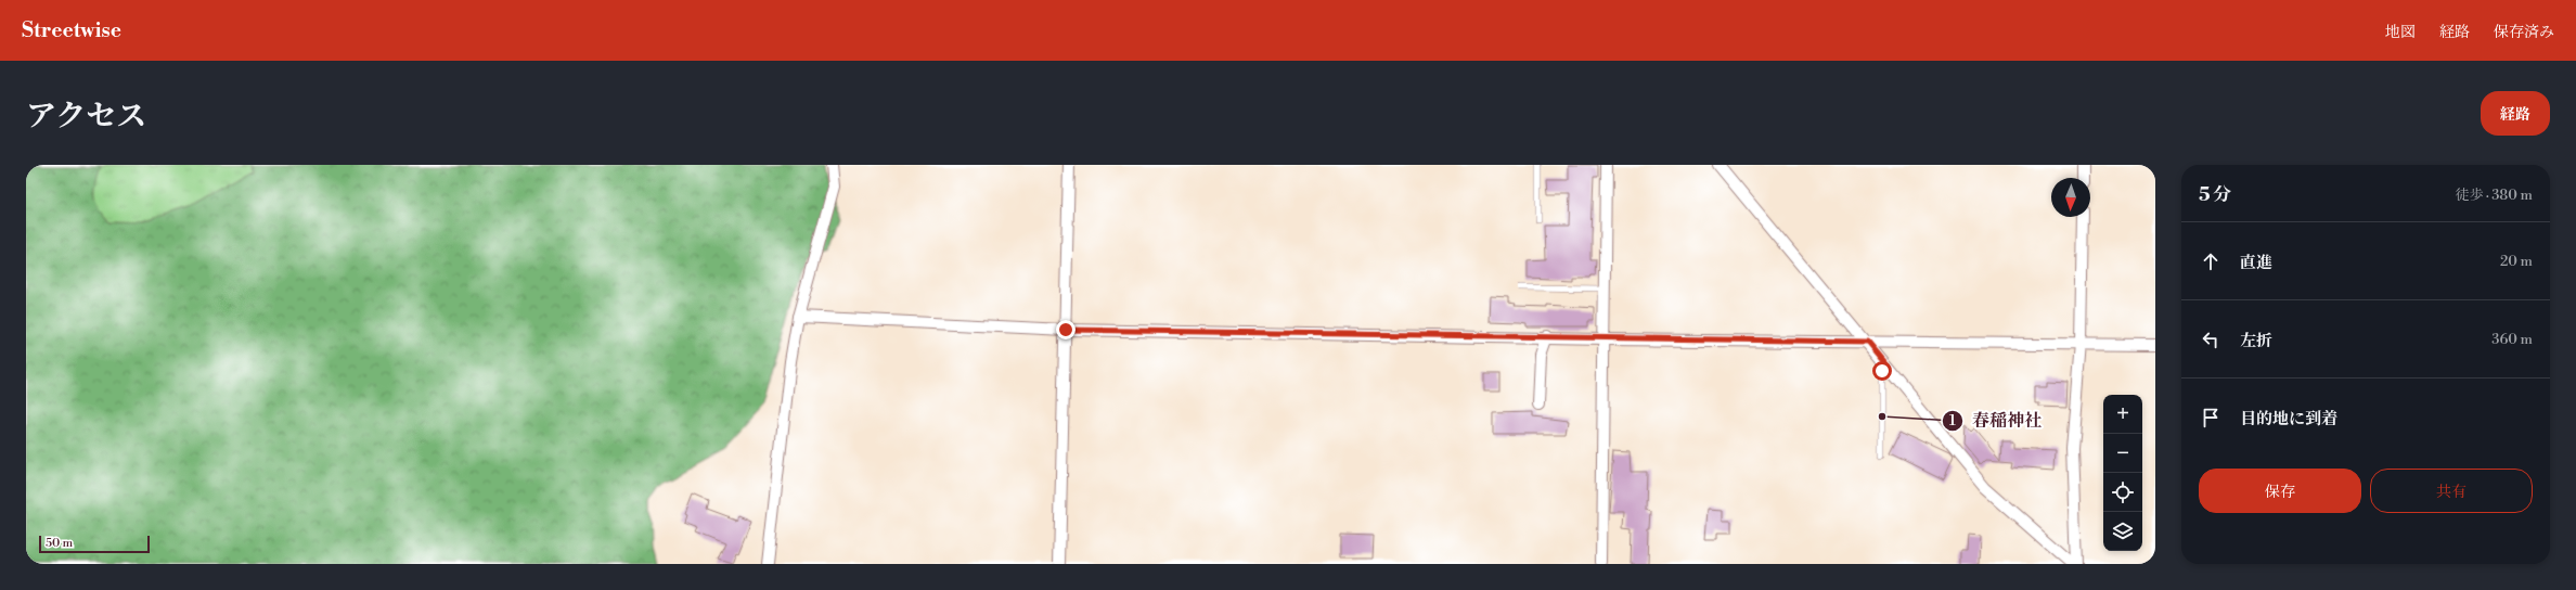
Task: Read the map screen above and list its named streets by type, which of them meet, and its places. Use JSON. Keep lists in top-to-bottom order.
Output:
{
  "places": ["春稲神社"],
  "scale_bar": "50 m",
  "north": "bottom",
  "page": {
    "header": "Streetwise",
    "nav": ["地図", "経路", "保存済み"],
    "title": "アクセス",
    "buttons": [
      "経路",
      ["保存", "共有"]
    ],
    "heading": ["5 分", "徒歩 · 380 m"],
    "list": [
      ["直進", "20 m"],
      ["左折", "360 m"],
      "目的地に到着"
    ],
    "map_buttons": ["+", "−"],
    "scale": "50 m"
  }
}
